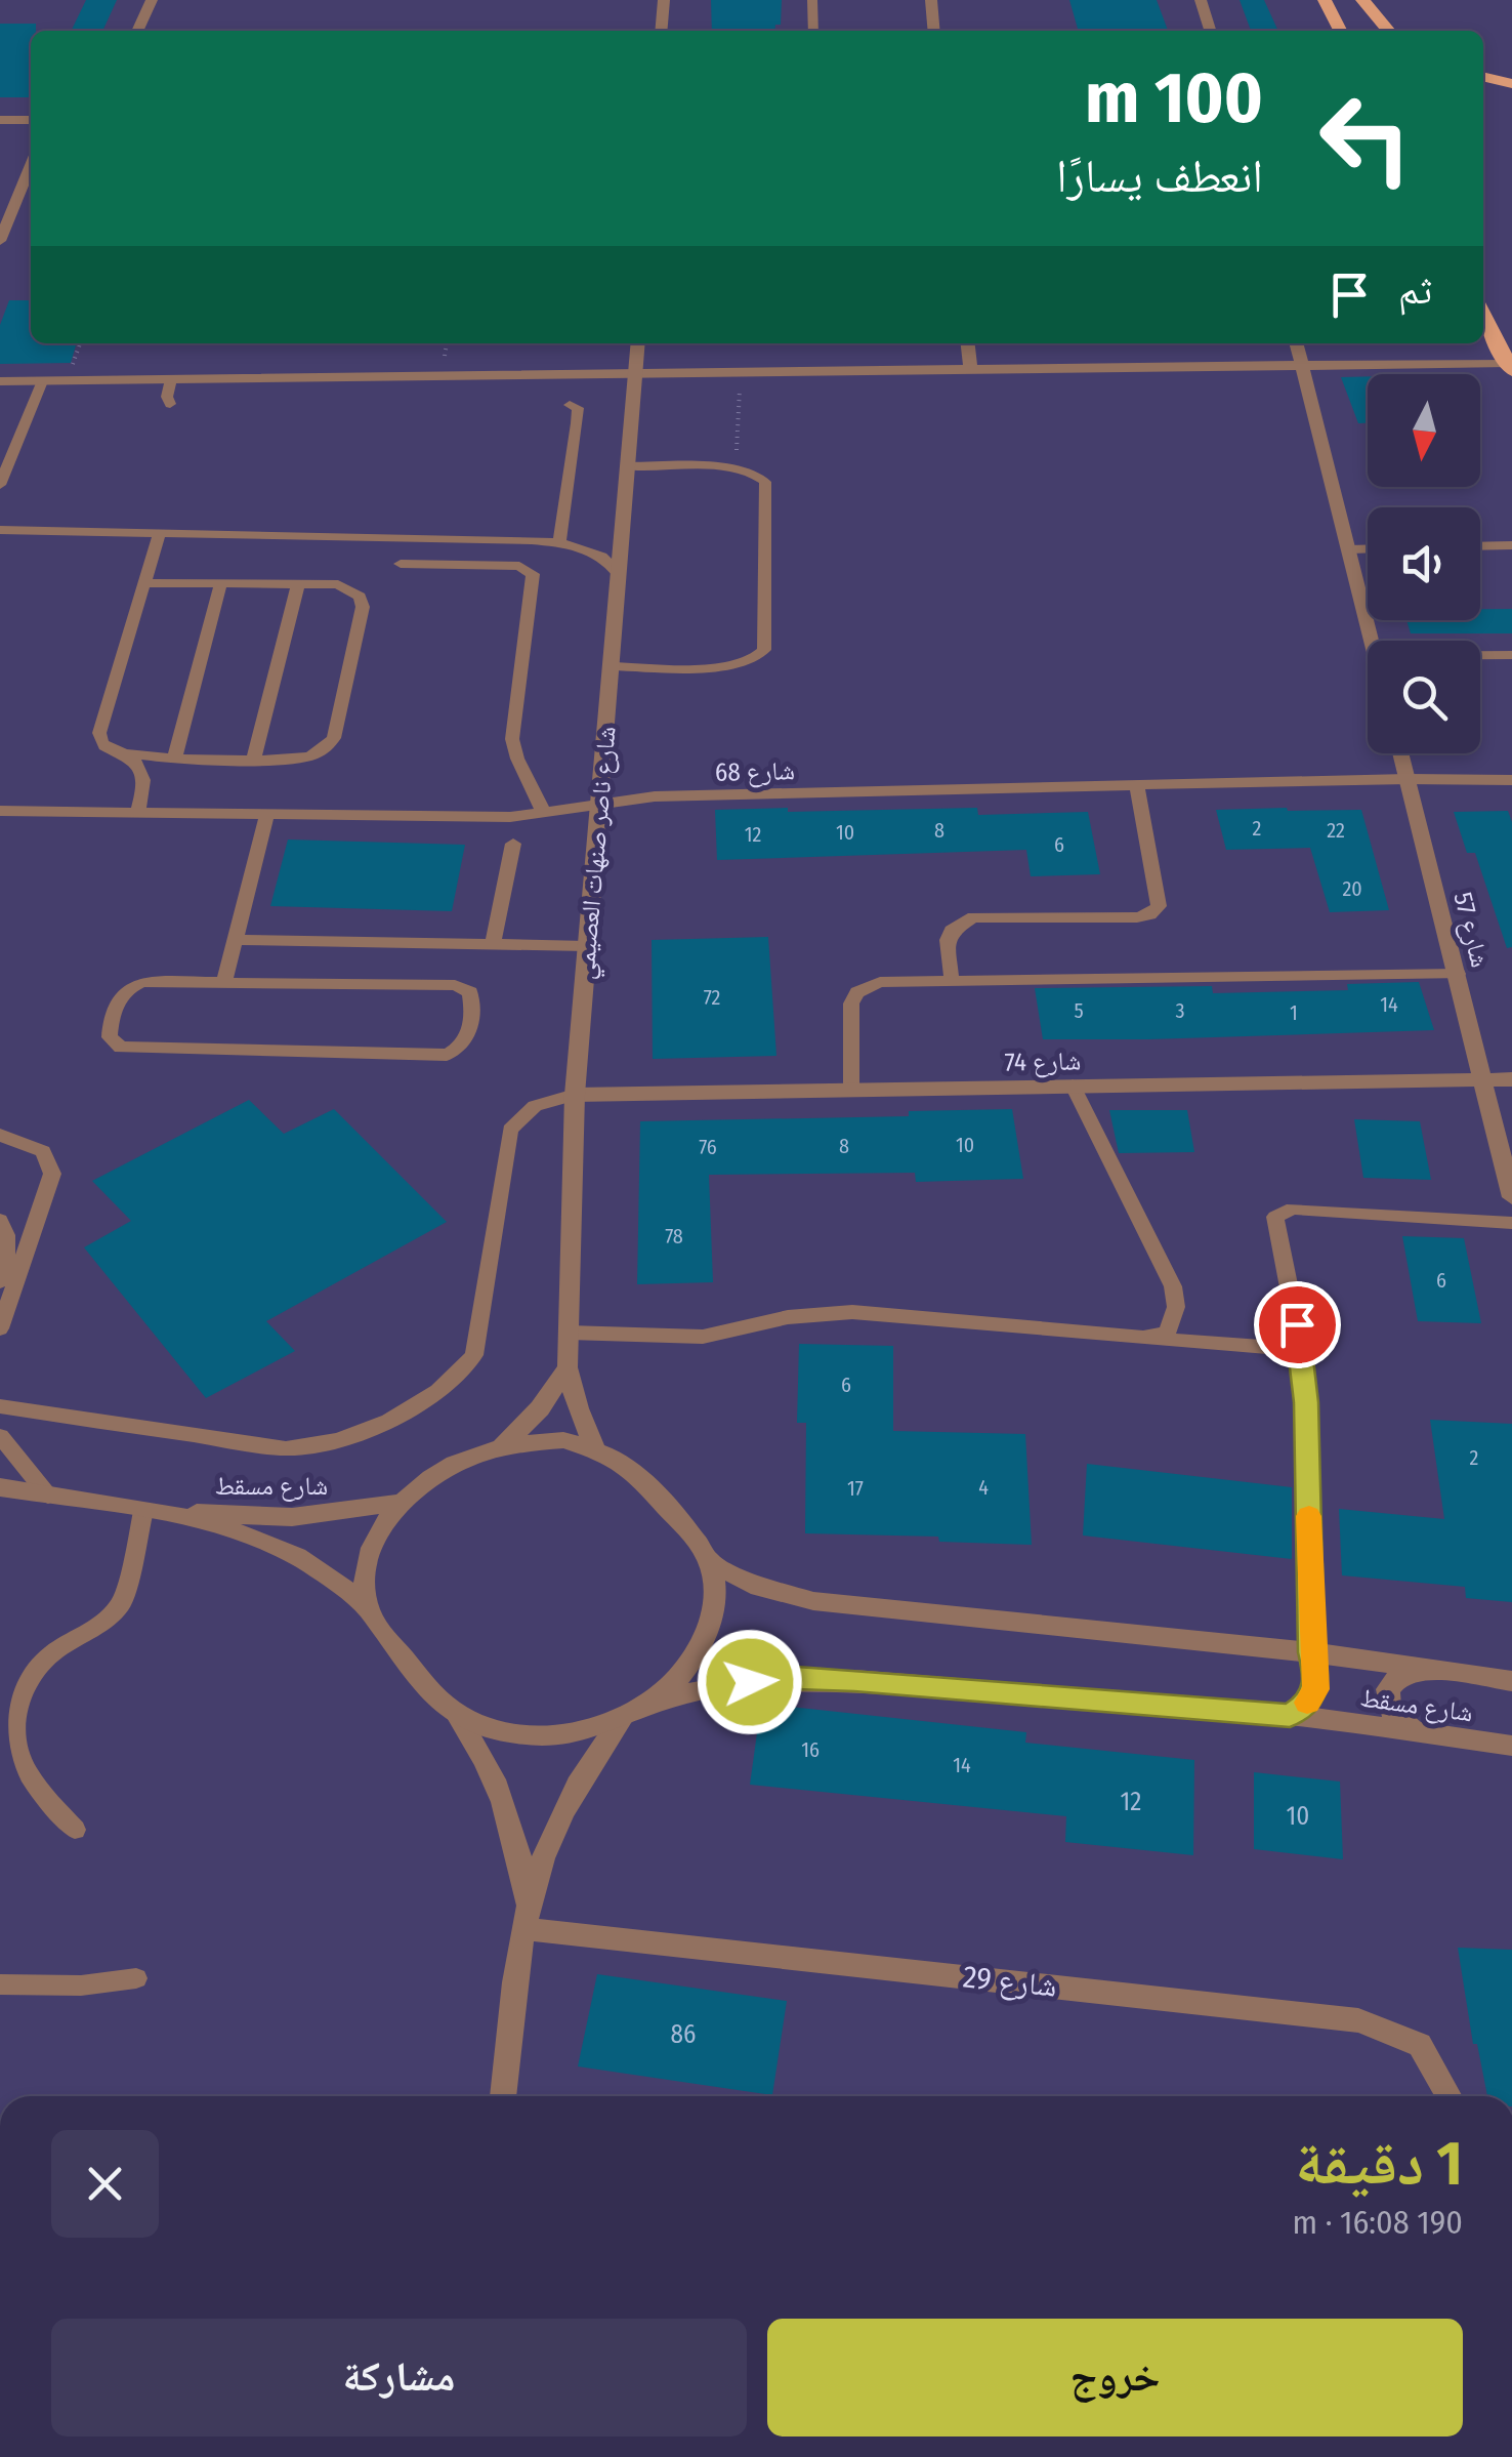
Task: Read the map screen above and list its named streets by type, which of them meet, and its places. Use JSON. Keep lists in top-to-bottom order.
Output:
{
  "streets": {
    "street": [
      "شارع ناصر صنهات العصيمي",
      "شارع 57",
      "شارع 74",
      "شارع مسقط",
      "شارع 29"
    ],
    "lane": ["شارع 68"]
  },
  "crossings": [
    ["شارع 68", "شارع ناصر صنهات العصيمي"],
    ["شارع 68", "شارع 57"],
    ["شارع ناصر صنهات العصيمي", "شارع 74"],
    ["شارع ناصر صنهات العصيمي", "شارع مسقط"],
    ["شارع 57", "شارع 74"]
  ],
  "house_numbers": [
    "2",
    "8",
    "22",
    "10",
    "12",
    "6",
    "20",
    "72",
    "14",
    "5",
    "3",
    "1",
    "10",
    "8",
    "76",
    "78",
    "6",
    "6",
    "2",
    "4",
    "17",
    "16",
    "14",
    "12",
    "10",
    "86"
  ],
  "north": "bottom",
  "page": {
    "turn": ["100 m", "انعطف يسارًا"],
    "then": "ثم",
    "heading": ["1 دقيقة", "190 m · 16:08"],
    "buttons": ["خروج", "مشاركة"]
  }
}
